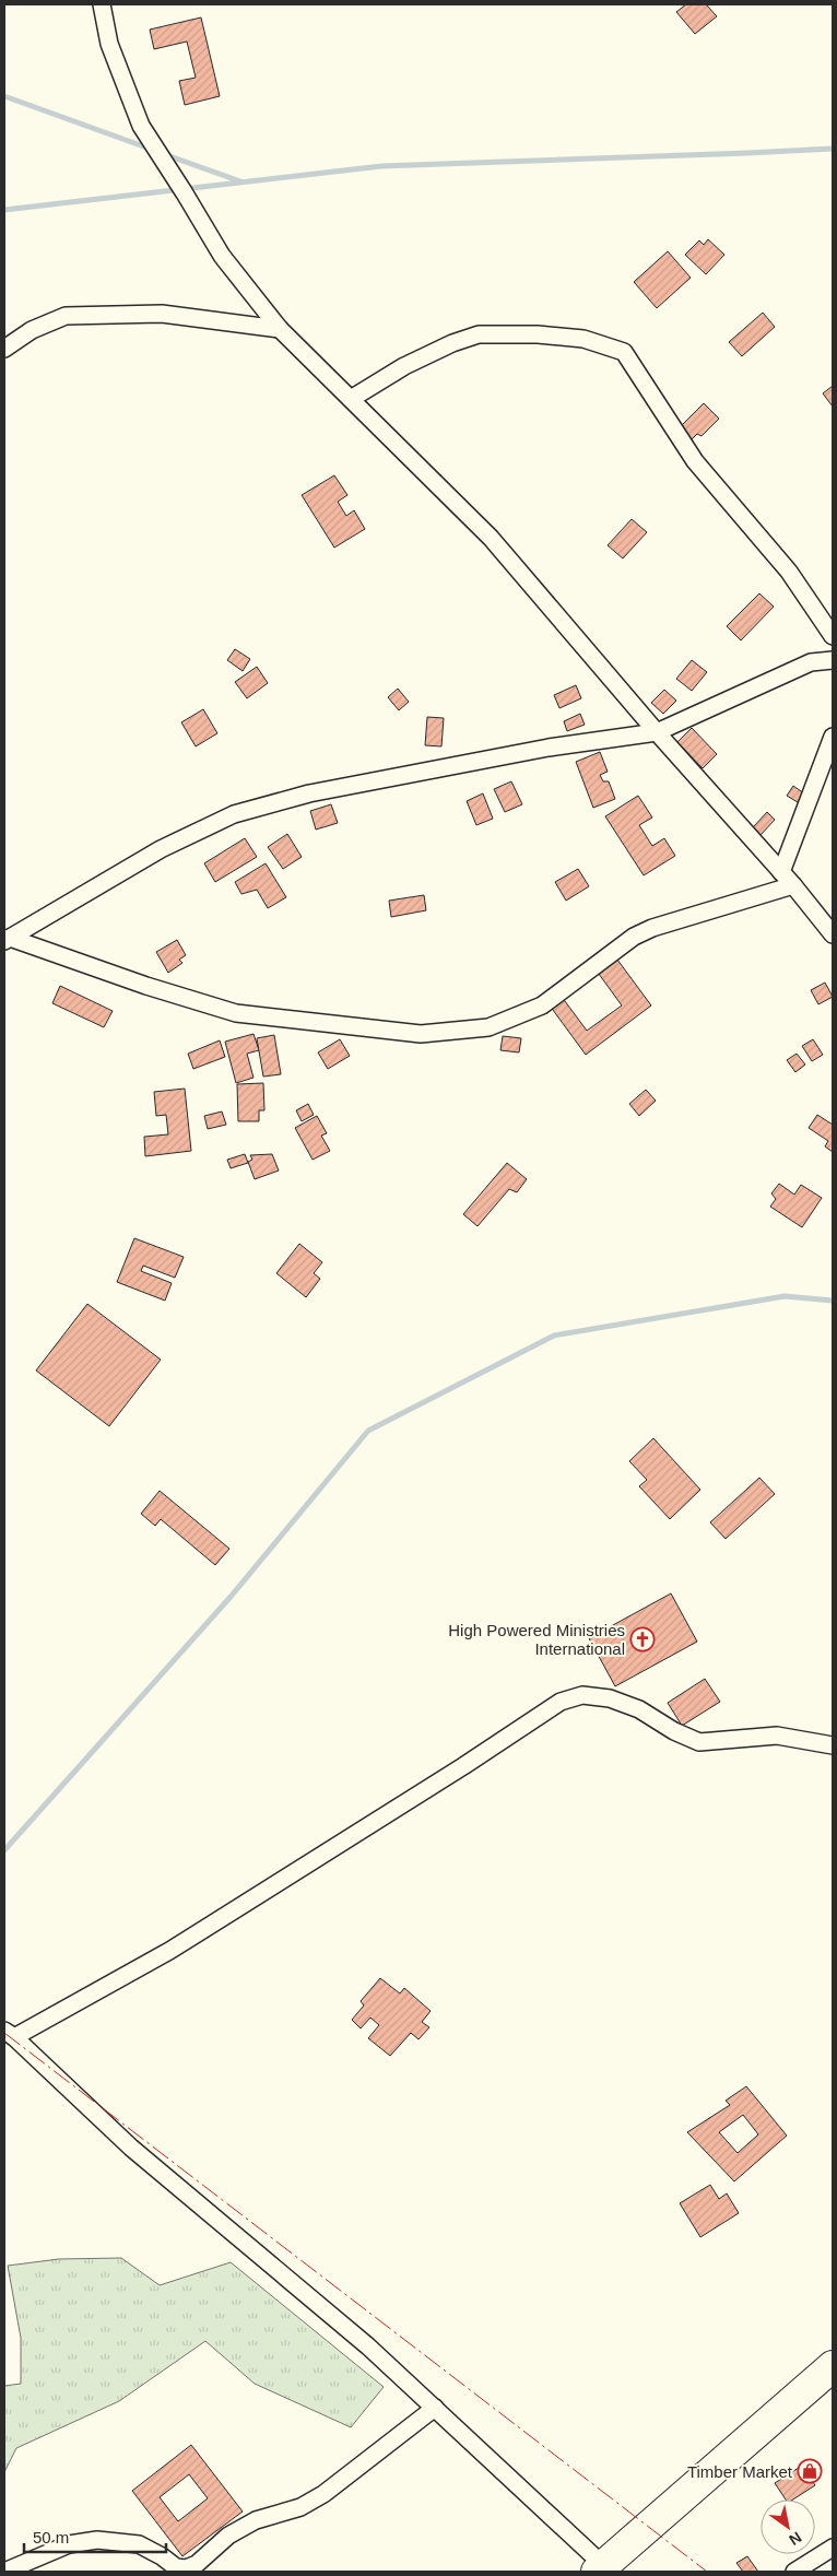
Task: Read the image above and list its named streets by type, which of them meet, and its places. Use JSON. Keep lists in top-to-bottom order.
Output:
{
  "places": {
    "church": ["High Powered Ministries International"],
    "shop": ["Timber Market"]
  },
  "scale_bar": "50 m",
  "north": "bottom right"
}
